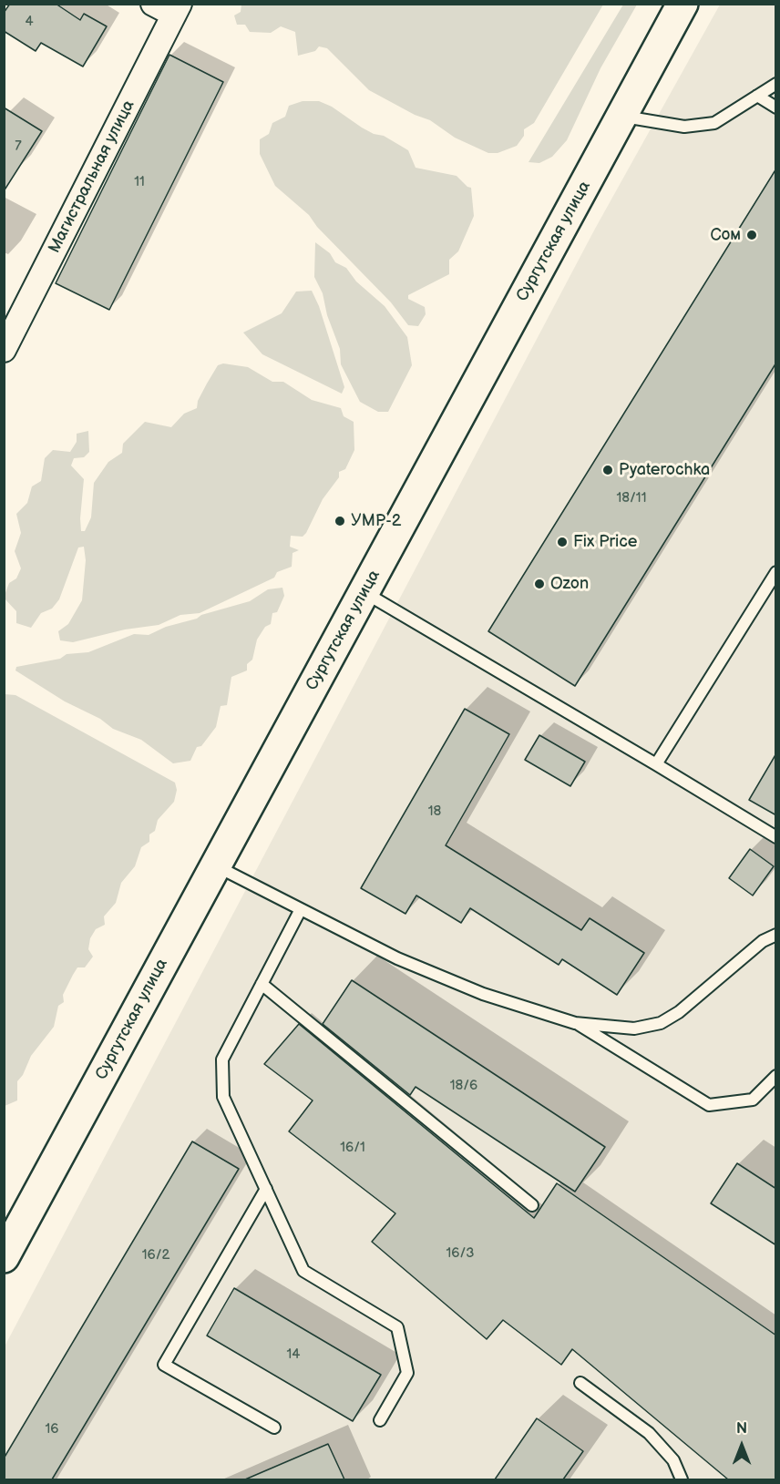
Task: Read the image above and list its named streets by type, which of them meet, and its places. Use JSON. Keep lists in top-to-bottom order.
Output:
{
  "streets": {
    "main road": ["Сургутская улица"],
    "street": ["Магистральная улица"]
  },
  "places": [
    "Сом",
    "Pyaterochka",
    "УМР-2",
    "Fix Price",
    "Ozon"
  ],
  "house_numbers": [
    "4",
    "7",
    "11",
    "18/11",
    "18",
    "18/6",
    "16/1",
    "16/3",
    "16/2",
    "14",
    "16"
  ],
  "north": "top"
}
